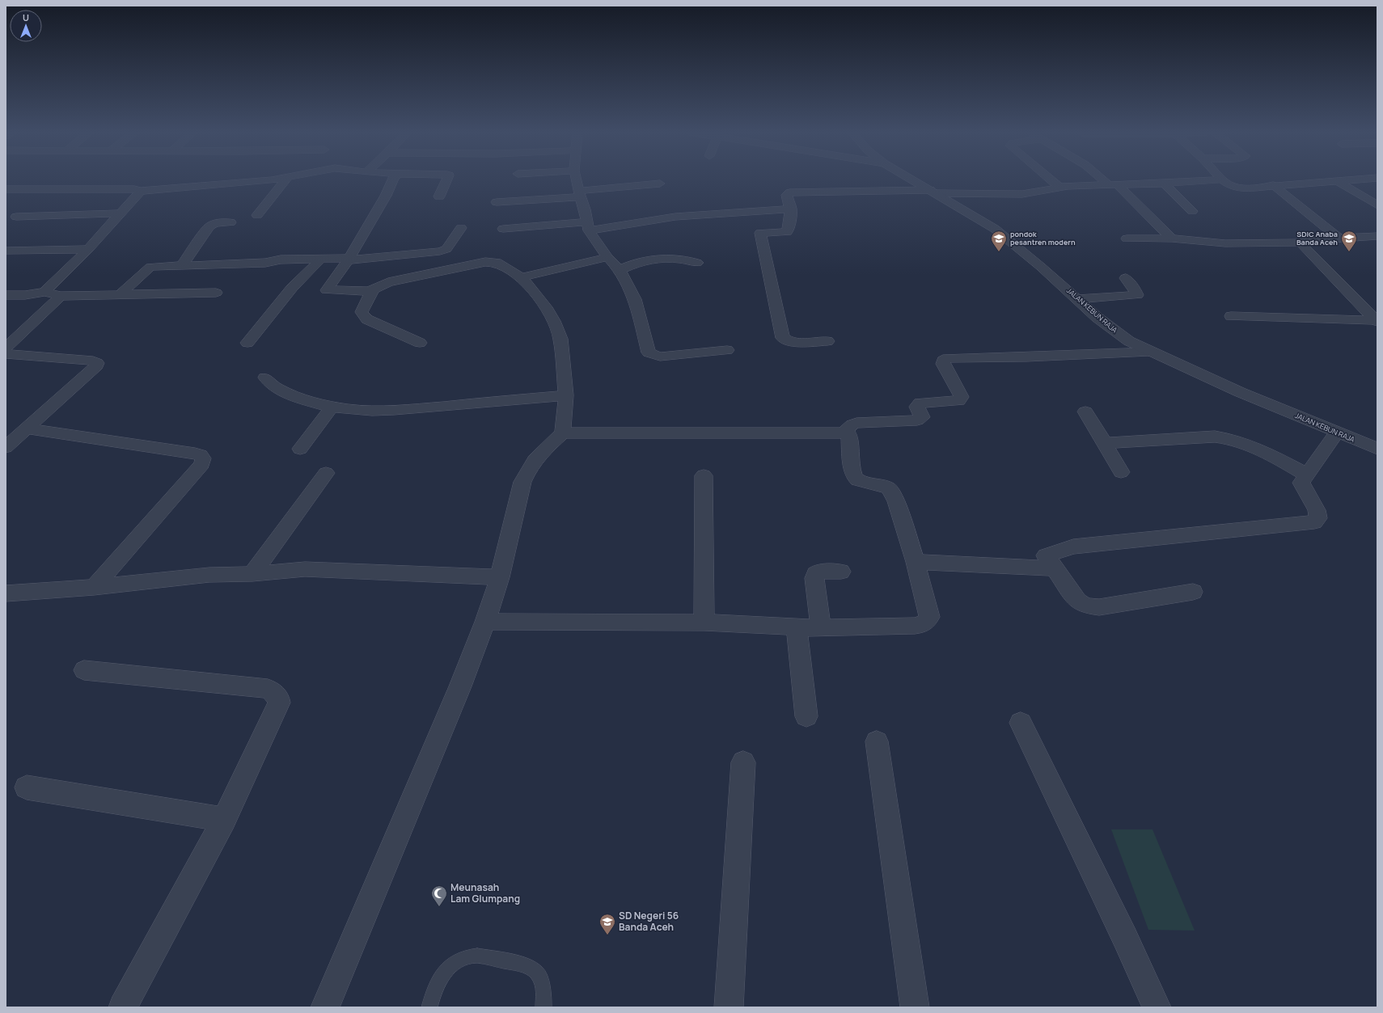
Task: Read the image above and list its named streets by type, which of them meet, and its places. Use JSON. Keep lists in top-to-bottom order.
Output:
{
  "streets": {
    "street": ["JALAN KEBUN RAJA"]
  },
  "places": {
    "school or university": ["pondok pesantren modern", "SDIC Anaba Banda Aceh", "SD Negeri 56 Banda Aceh"],
    "mosque": ["Meunasah Lam Glumpang"]
  },
  "north": "top"
}
